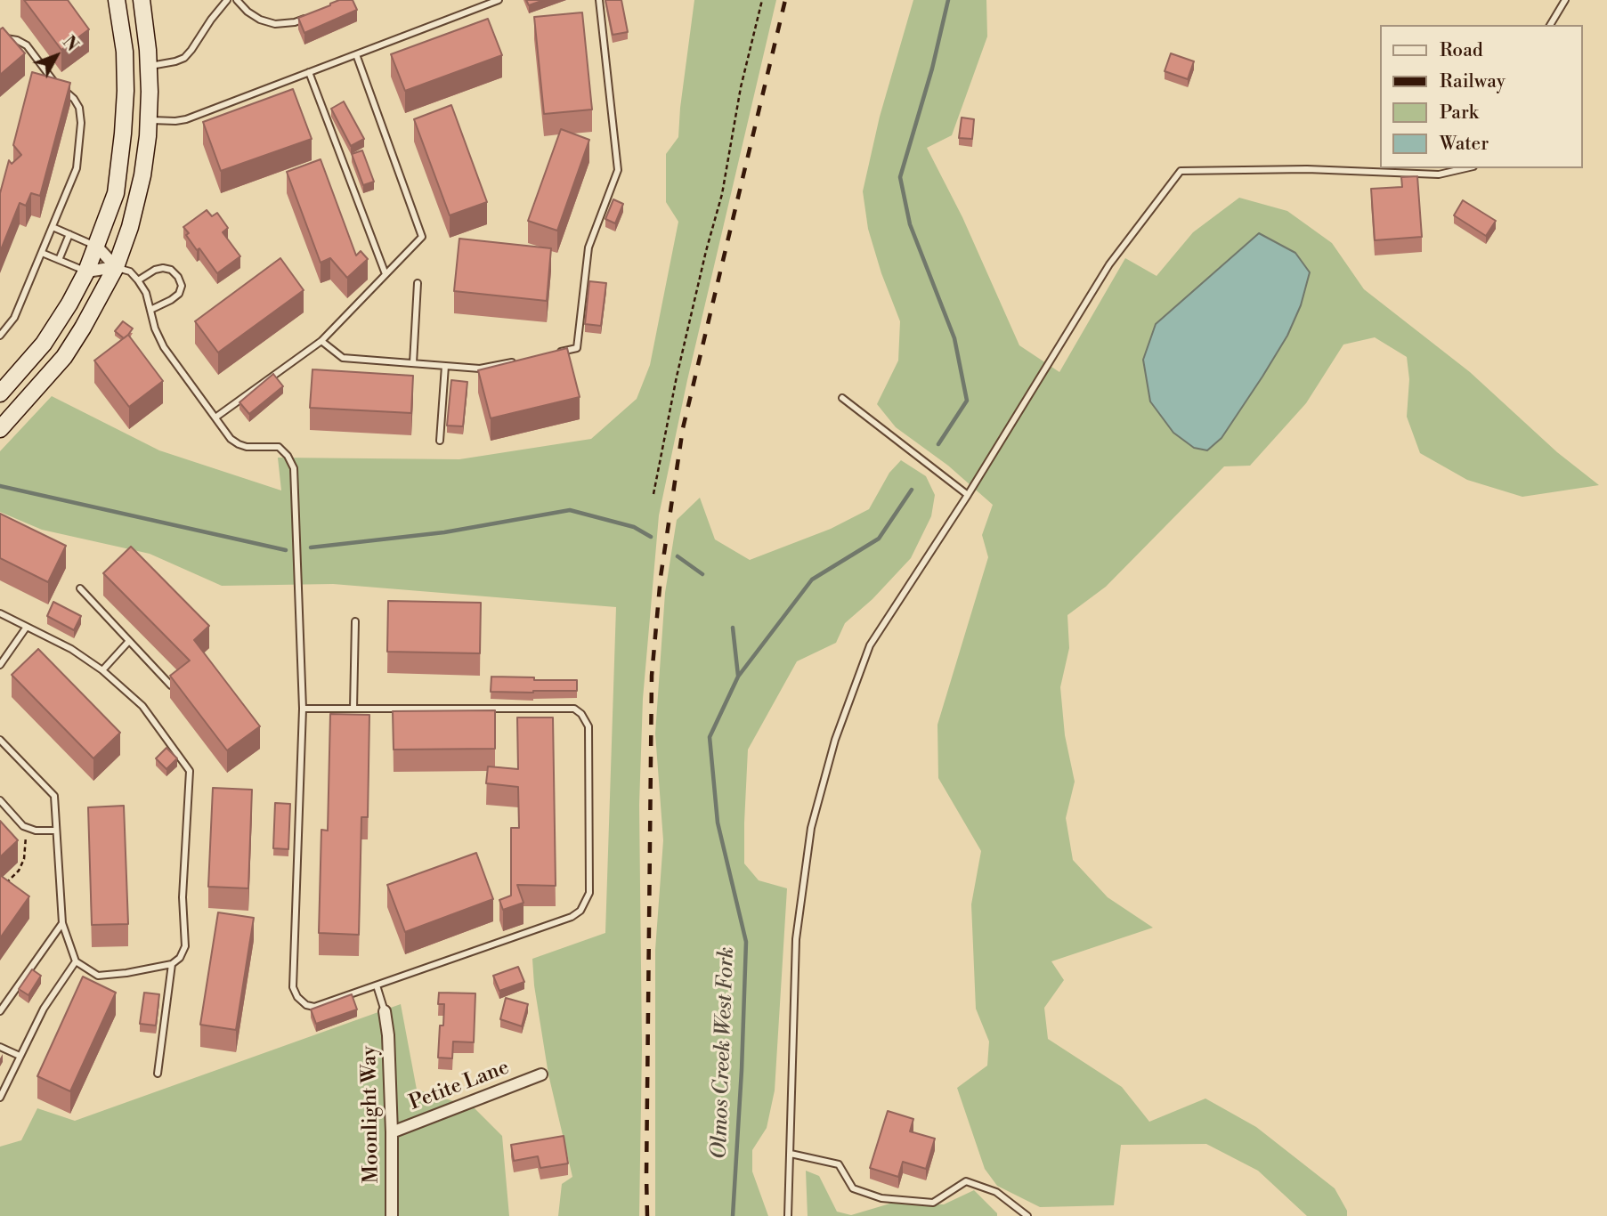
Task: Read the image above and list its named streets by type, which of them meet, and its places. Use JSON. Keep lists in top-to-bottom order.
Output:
{
  "streets": {
    "street": ["Petite Lane", "Moonlight Way"]
  },
  "crossings": [
    ["Petite Lane", "Moonlight Way"]
  ],
  "water": ["Olmos Creek West Fork"],
  "legend": [
    "Road",
    "Railway",
    "Park",
    "Water"
  ],
  "north": "top right"
}
